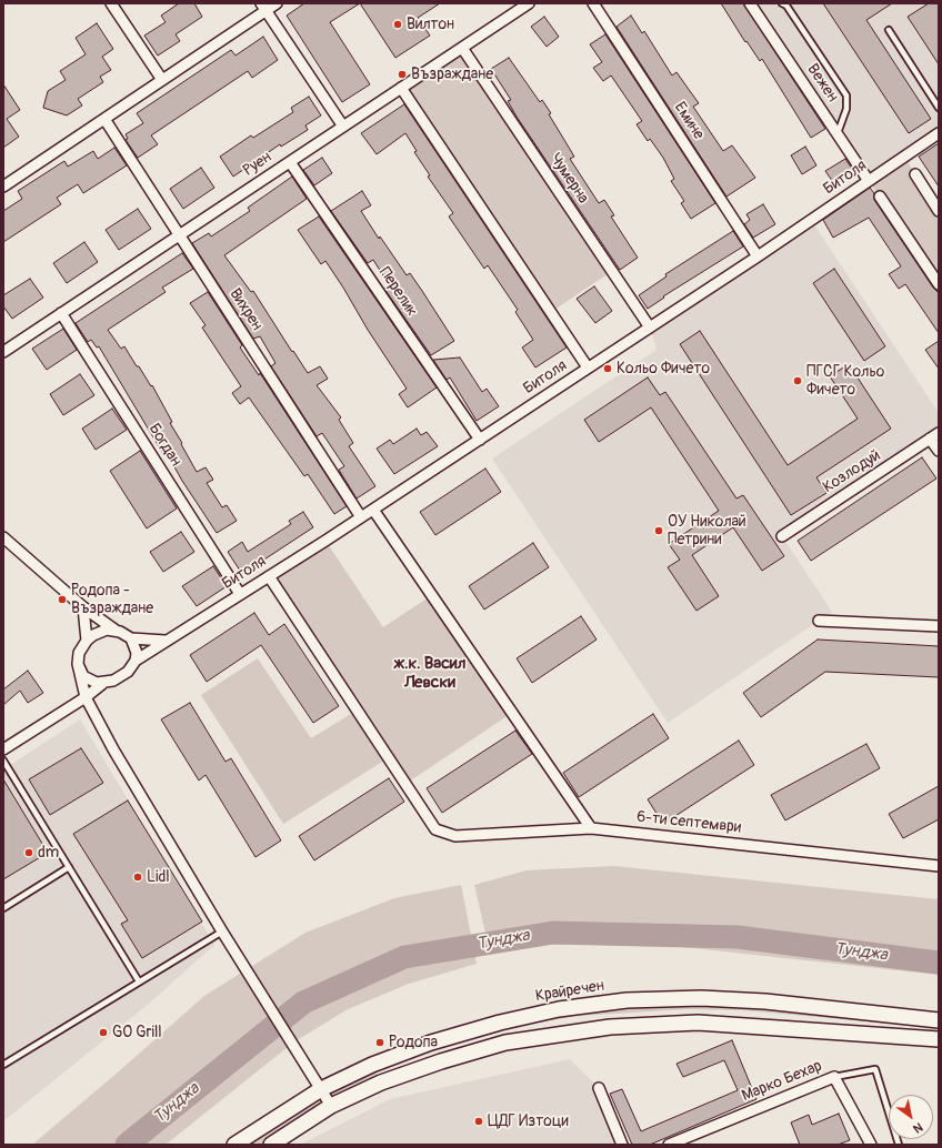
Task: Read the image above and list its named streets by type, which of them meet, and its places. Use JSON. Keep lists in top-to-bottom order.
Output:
{
  "streets": {
    "street": [
      "Вежен",
      "Емине",
      "Руен",
      "Битоля",
      "Чумерна",
      "Перелик",
      "Вихрен",
      "Богдан",
      "Козлодуй",
      "6-ти септември",
      "Крайречен",
      "Марко Бехар"
    ]
  },
  "crossings": [
    ["Вежен", "Битоля"],
    ["Емине", "Битоля"],
    ["Руен", "Чумерна"],
    ["Руен", "Перелик"],
    ["Руен", "Вихрен"],
    ["Руен", "Богдан"],
    ["Битоля", "Чумерна"],
    ["Битоля", "Перелик"],
    ["Битоля", "Вихрен"],
    ["Битоля", "Богдан"],
    ["Битоля", "6-ти септември"]
  ],
  "districts": ["ж.к. Васил Левски"],
  "water": ["Тунджа"],
  "places": [
    "Вилтон",
    "Възраждане",
    "Кольо Фичето",
    "ПГСГ Кольо Фичето",
    "ОУ Николай Петрини",
    "Родопа - Възраждане",
    "dm",
    "Lidl",
    "GO Grill",
    "Родопа",
    "ЦДГ Изтоци"
  ],
  "north": "bottom right"
}
